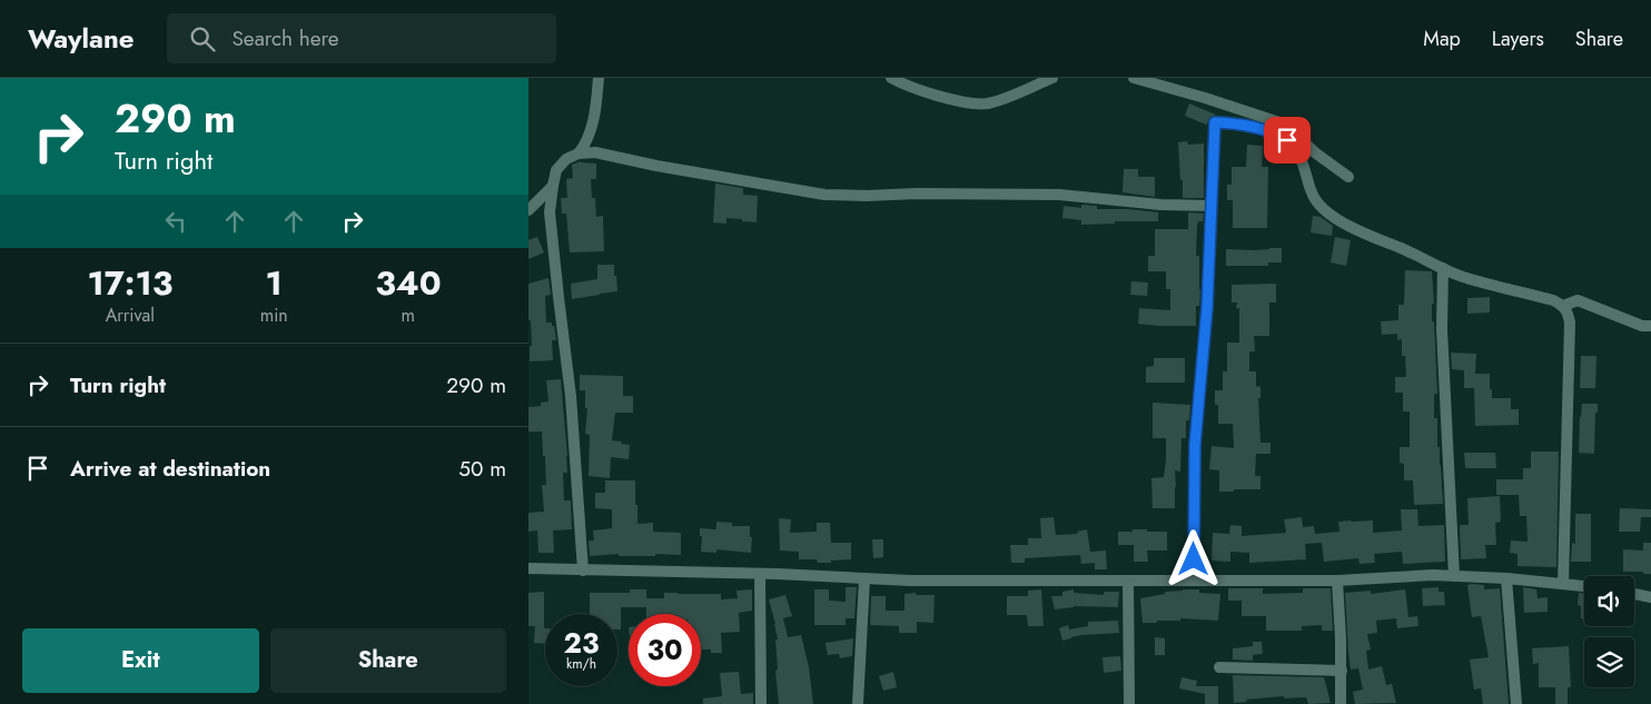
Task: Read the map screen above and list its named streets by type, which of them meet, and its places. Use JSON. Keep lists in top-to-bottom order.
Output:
{
  "page": {
    "header": "Waylane",
    "search": "Search here",
    "nav": ["Map", "Layers", "Share"],
    "turn": ["290 m", "Turn right"],
    "eta": [
      "17:13",
      "Arrival",
      "1",
      "min",
      "340",
      "m"
    ],
    "list": [
      {
        "name": "Turn right",
        "value": "290 m"
      },
      {
        "name": "Arrive at destination",
        "value": "50 m"
      }
    ],
    "speed": "23 km/h",
    "limit": "30",
    "buttons": ["Exit", "Share"]
  }
}
